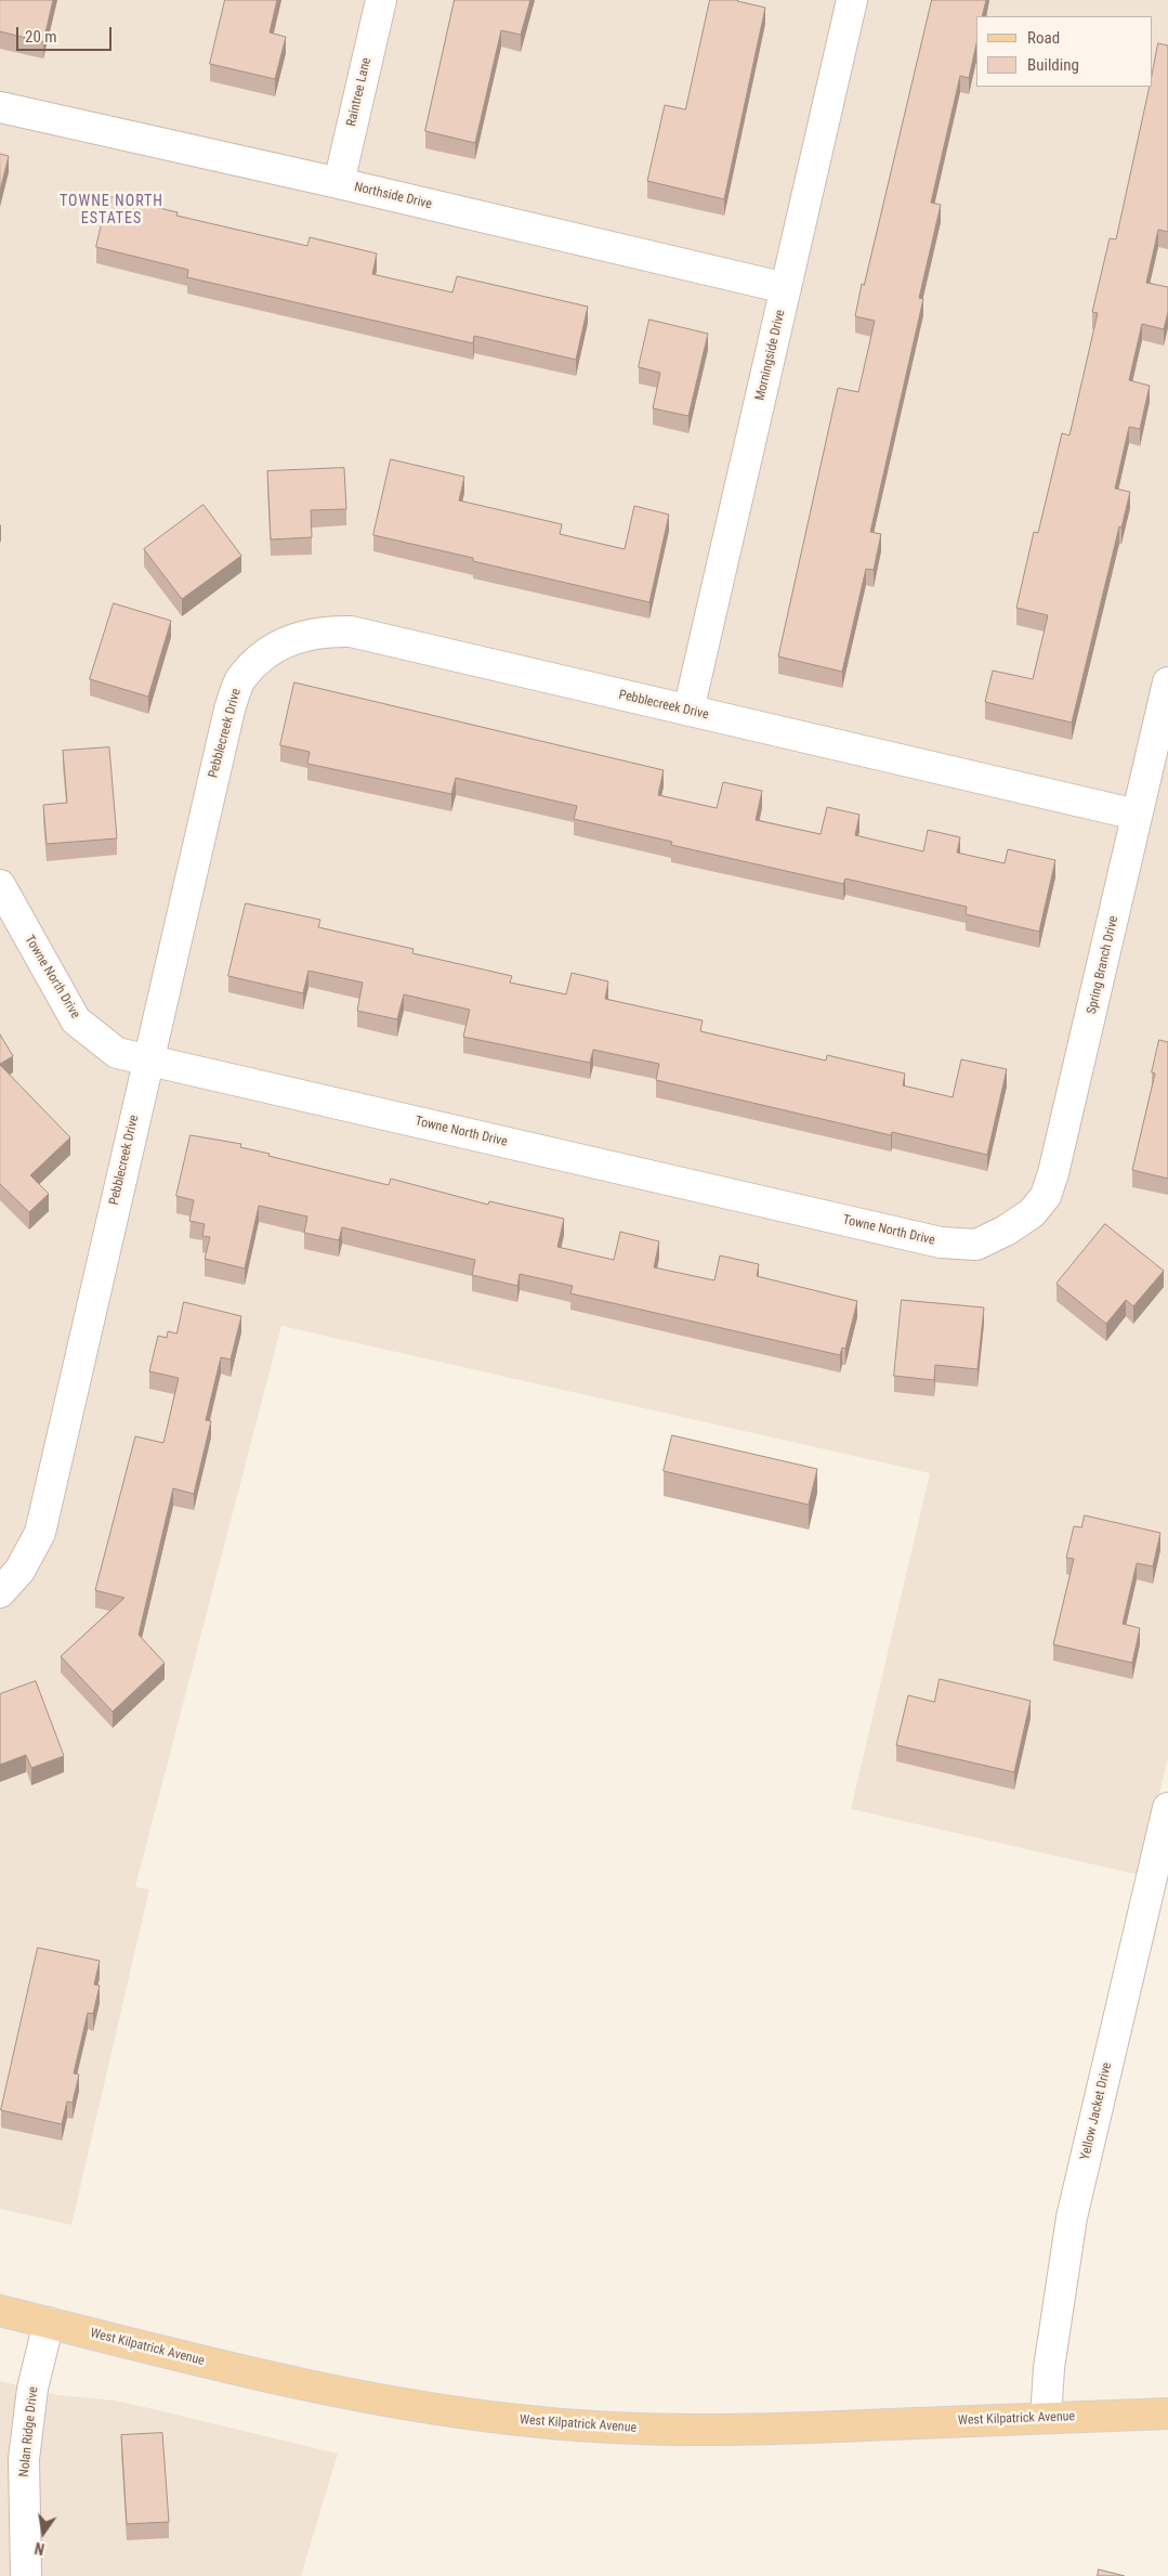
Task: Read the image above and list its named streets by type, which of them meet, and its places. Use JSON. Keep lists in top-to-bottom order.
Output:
{
  "streets": {
    "main road": ["West Kilpatrick Avenue"],
    "street": [
      "Raintree Lane",
      "Northside Drive",
      "Morningside Drive",
      "Pebblecreek Drive",
      "Spring Branch Drive",
      "Towne North Drive",
      "Yellow Jacket Drive",
      "Nolan Ridge Drive"
    ]
  },
  "crossings": [
    ["Raintree Lane", "Northside Drive"],
    ["Northside Drive", "Morningside Drive"],
    ["Morningside Drive", "Pebblecreek Drive"],
    ["Pebblecreek Drive", "Spring Branch Drive"],
    ["Pebblecreek Drive", "Towne North Drive"],
    ["Spring Branch Drive", "Towne North Drive"],
    ["Yellow Jacket Drive", "West Kilpatrick Avenue"],
    ["West Kilpatrick Avenue", "Nolan Ridge Drive"]
  ],
  "districts": ["TOWNE NORTH ESTATES"],
  "legend": ["Road", "Building"],
  "scale_bar": "20 m",
  "north": "bottom"
}
